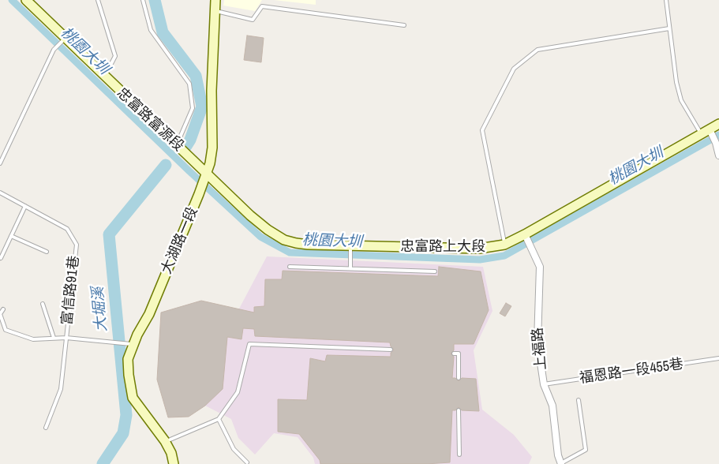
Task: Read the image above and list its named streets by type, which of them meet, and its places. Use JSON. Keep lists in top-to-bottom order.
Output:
{
  "streets": {
    "street": [
      "忠富路富源段",
      "大湖路一段",
      "忠富路上大段",
      "上福路"
    ],
    "lane": ["富信路91巷", "福恩路一段455巷"]
  },
  "crossings": [
    ["忠富路富源段", "大湖路一段"],
    ["忠富路富源段", "忠富路上大段"],
    ["大湖路一段", "忠富路上大段"],
    ["忠富路上大段", "上福路"],
    ["上福路", "福恩路一段455巷"]
  ],
  "water": ["桃園大圳", "大堀溪"]
}
